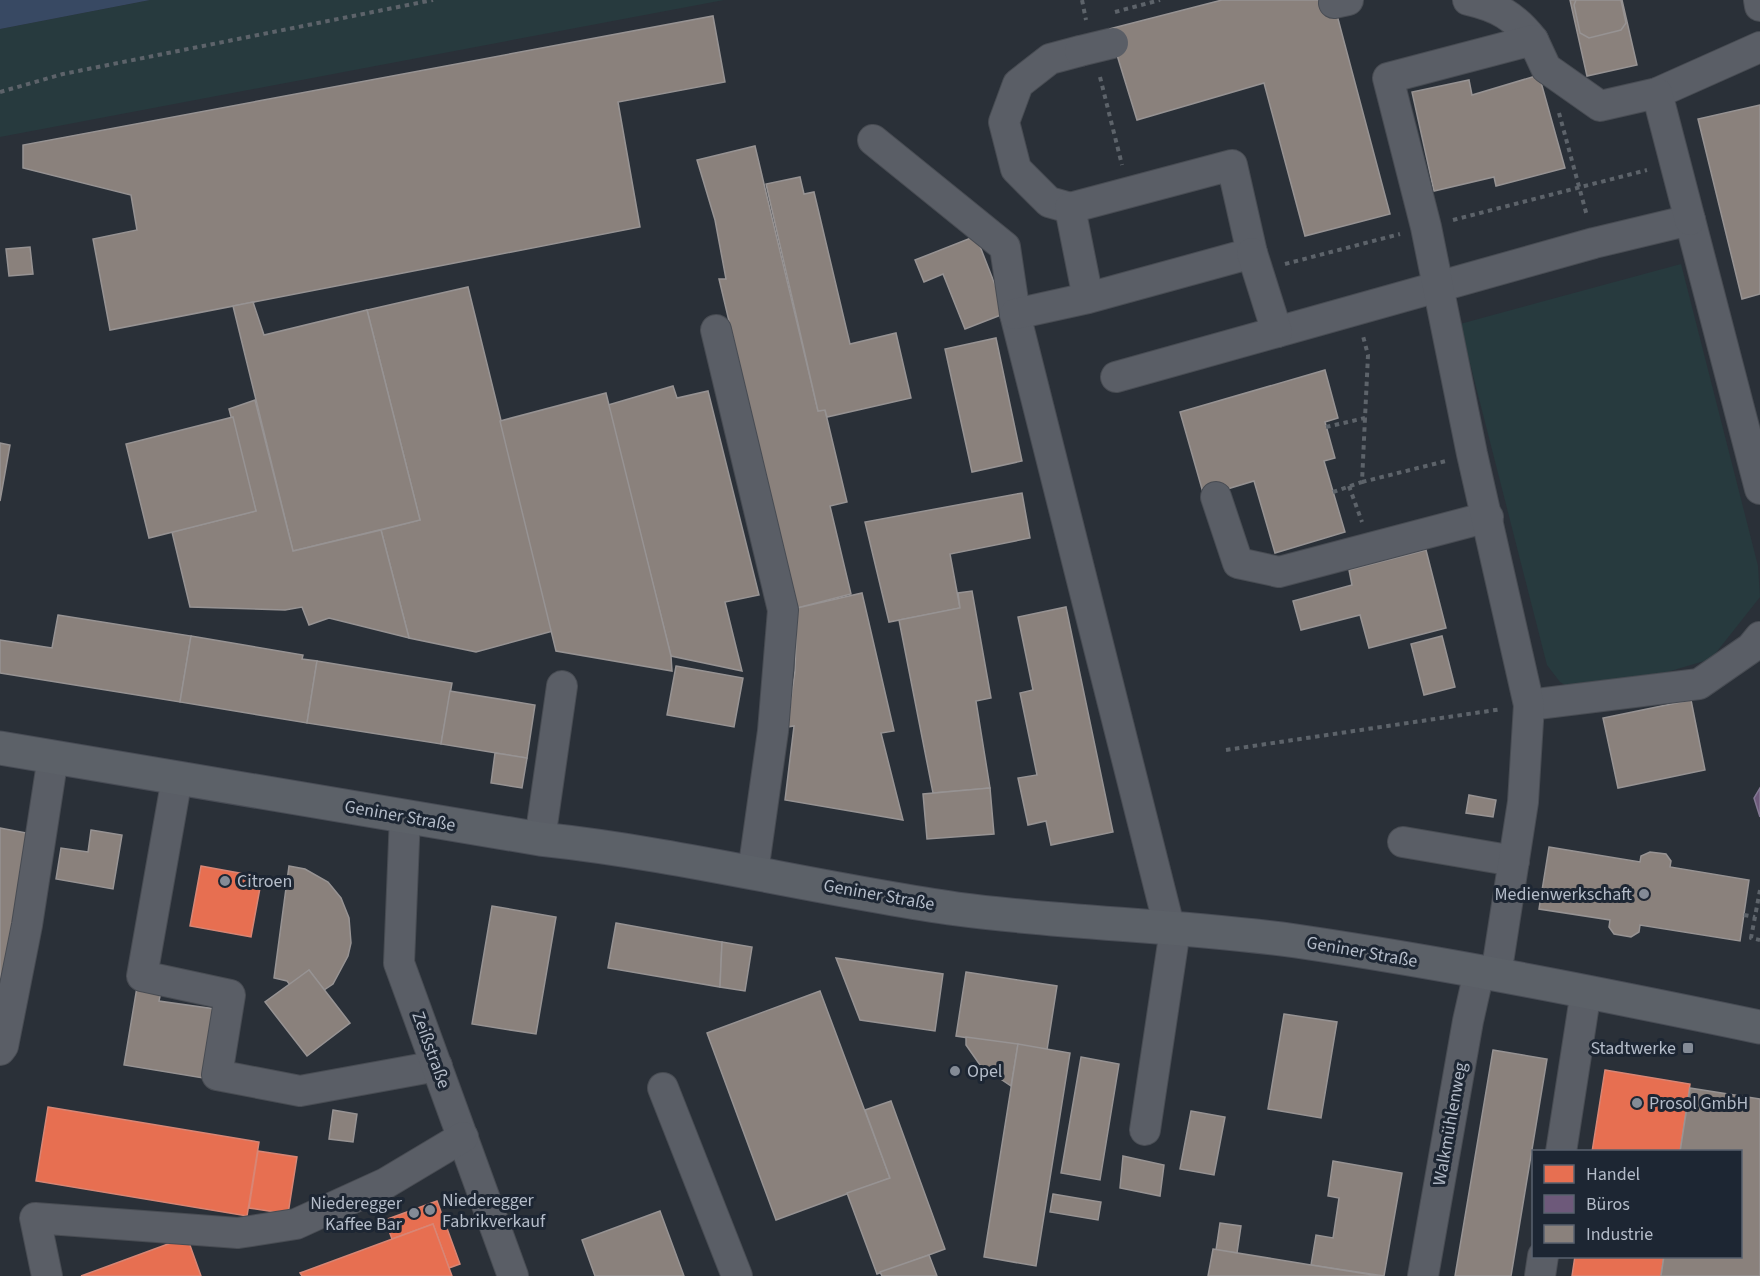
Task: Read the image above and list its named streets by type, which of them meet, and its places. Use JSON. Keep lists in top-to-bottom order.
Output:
{
  "streets": {
    "main road": ["Geniner Straße"],
    "street": ["Zeißstraße", "Walkmühlenweg"]
  },
  "crossings": [
    ["Geniner Straße", "Zeißstraße"],
    ["Geniner Straße", "Walkmühlenweg"]
  ],
  "places": {
    "other": [
      "Citroen",
      "Medienwerkschaft",
      "Opel",
      "Prosol GmbH",
      "Niederegger Fabrikverkauf",
      "Niederegger Kaffee Bar"
    ],
    "transit": ["Stadtwerke"]
  },
  "legend": ["Handel", "Büros", "Industrie"]
}
